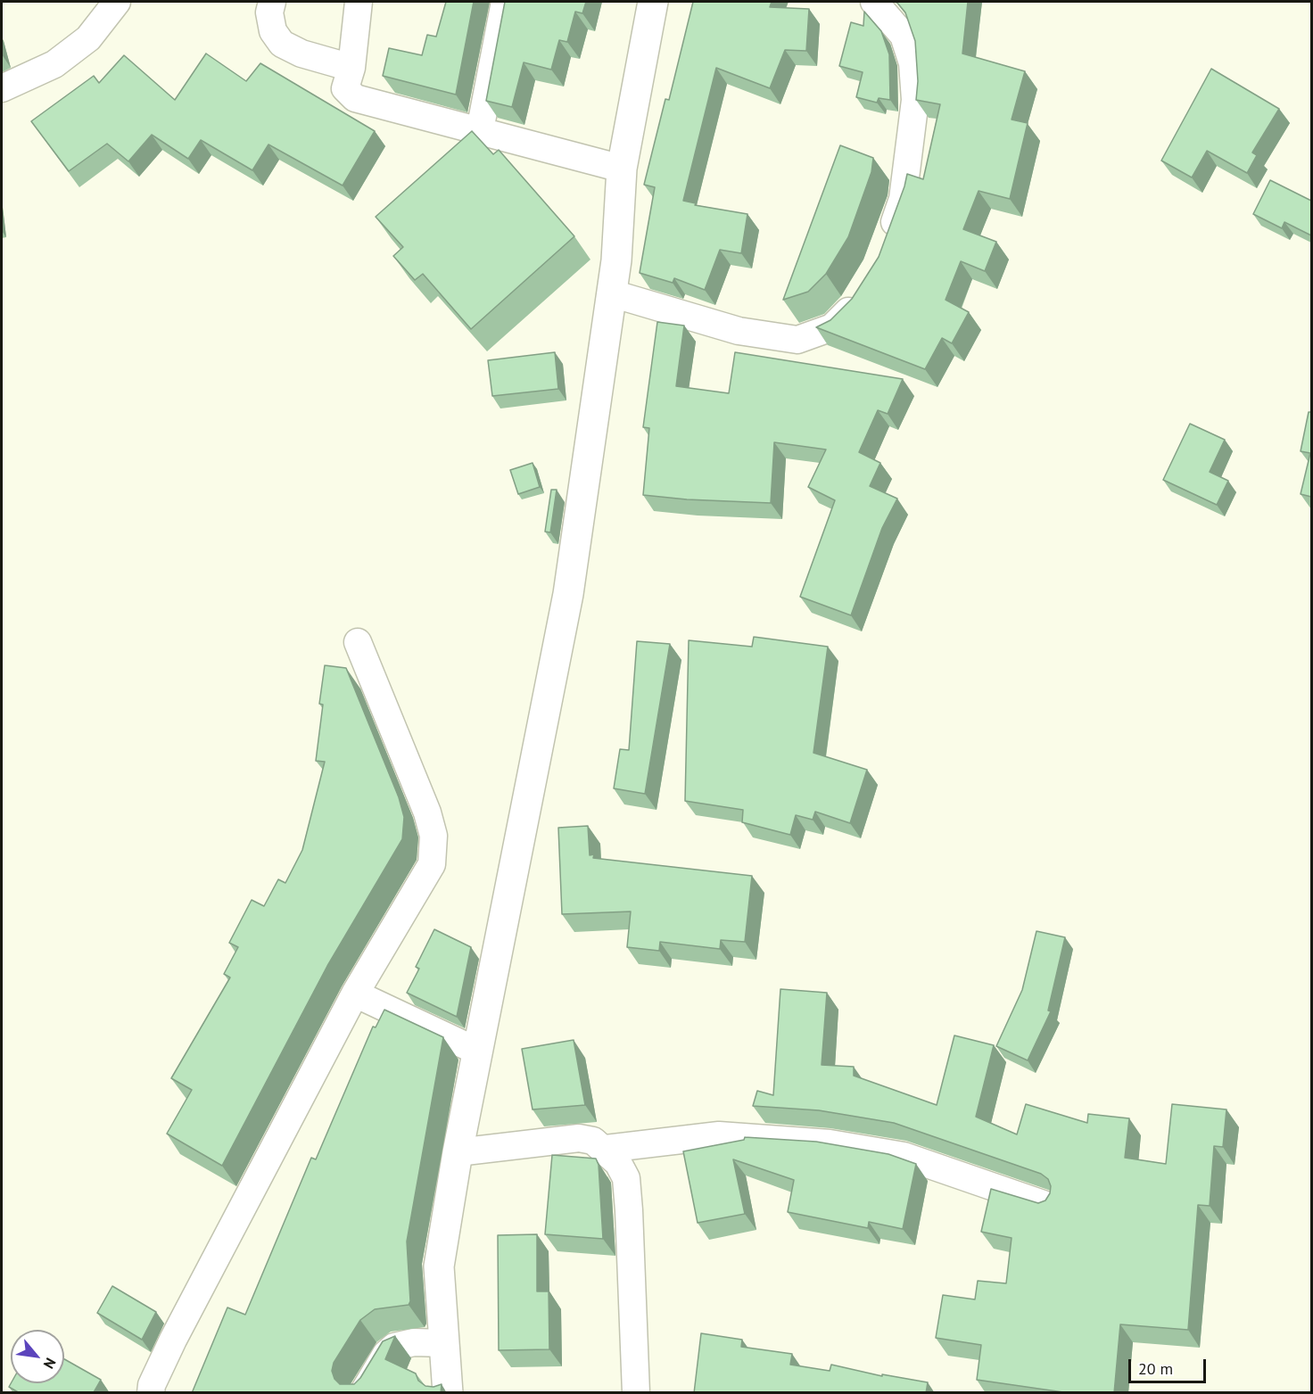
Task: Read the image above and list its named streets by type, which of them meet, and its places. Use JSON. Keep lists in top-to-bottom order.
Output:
{
  "scale_bar": "20 m",
  "north": "bottom right"
}
